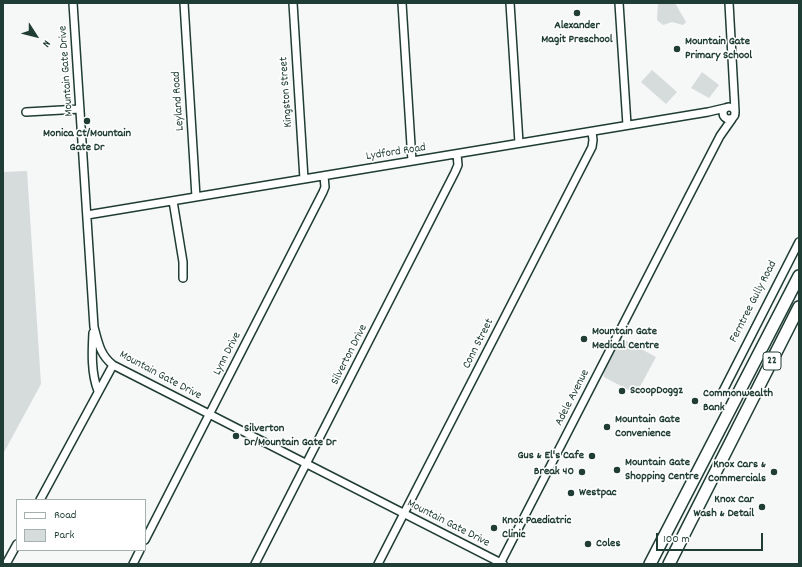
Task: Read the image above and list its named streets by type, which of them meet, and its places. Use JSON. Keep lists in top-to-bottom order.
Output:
{
  "streets": {
    "main road": ["22"],
    "street": [
      "Mountain Gate Drive",
      "Kingston Street",
      "Leyland Road",
      "Lydford Road",
      "Ferntree Gully Road",
      "Conn Street",
      "Lynn Drive",
      "Silverton Drive",
      "Adele Avenue"
    ]
  },
  "crossings": [
    ["Mountain Gate Drive", "Lydford Road"],
    ["Mountain Gate Drive", "Conn Street"],
    ["Mountain Gate Drive", "Lynn Drive"],
    ["Mountain Gate Drive", "Silverton Drive"],
    ["Mountain Gate Drive", "Adele Avenue"],
    ["Kingston Street", "Lydford Road"],
    ["Leyland Road", "Lydford Road"],
    ["Lydford Road", "Conn Street"],
    ["Lydford Road", "Lynn Drive"],
    ["Lydford Road", "Silverton Drive"],
    ["Lydford Road", "Adele Avenue"]
  ],
  "places": [
    "Alexander Magit Preschool",
    "Mountain Gate Primary School",
    "Monica Ct/Mountain Gate Dr",
    "Mountain Gate Medical Centre",
    "ScoopDoggz",
    "Commonwealth Bank",
    "Mountain Gate Convenience",
    "Silverton Dr/Mountain Gate Dr",
    "Gus & El's Cafe",
    "Mountain Gate Shopping Centre",
    "Break 40",
    "Knox Cars & Commercials",
    "Westpac",
    "Knox Car Wash & Detail",
    "Knox Paediatric Clinic",
    "Coles"
  ],
  "legend": ["Road", "Park"],
  "scale_bar": "100 m",
  "north": "bottom right"
}
